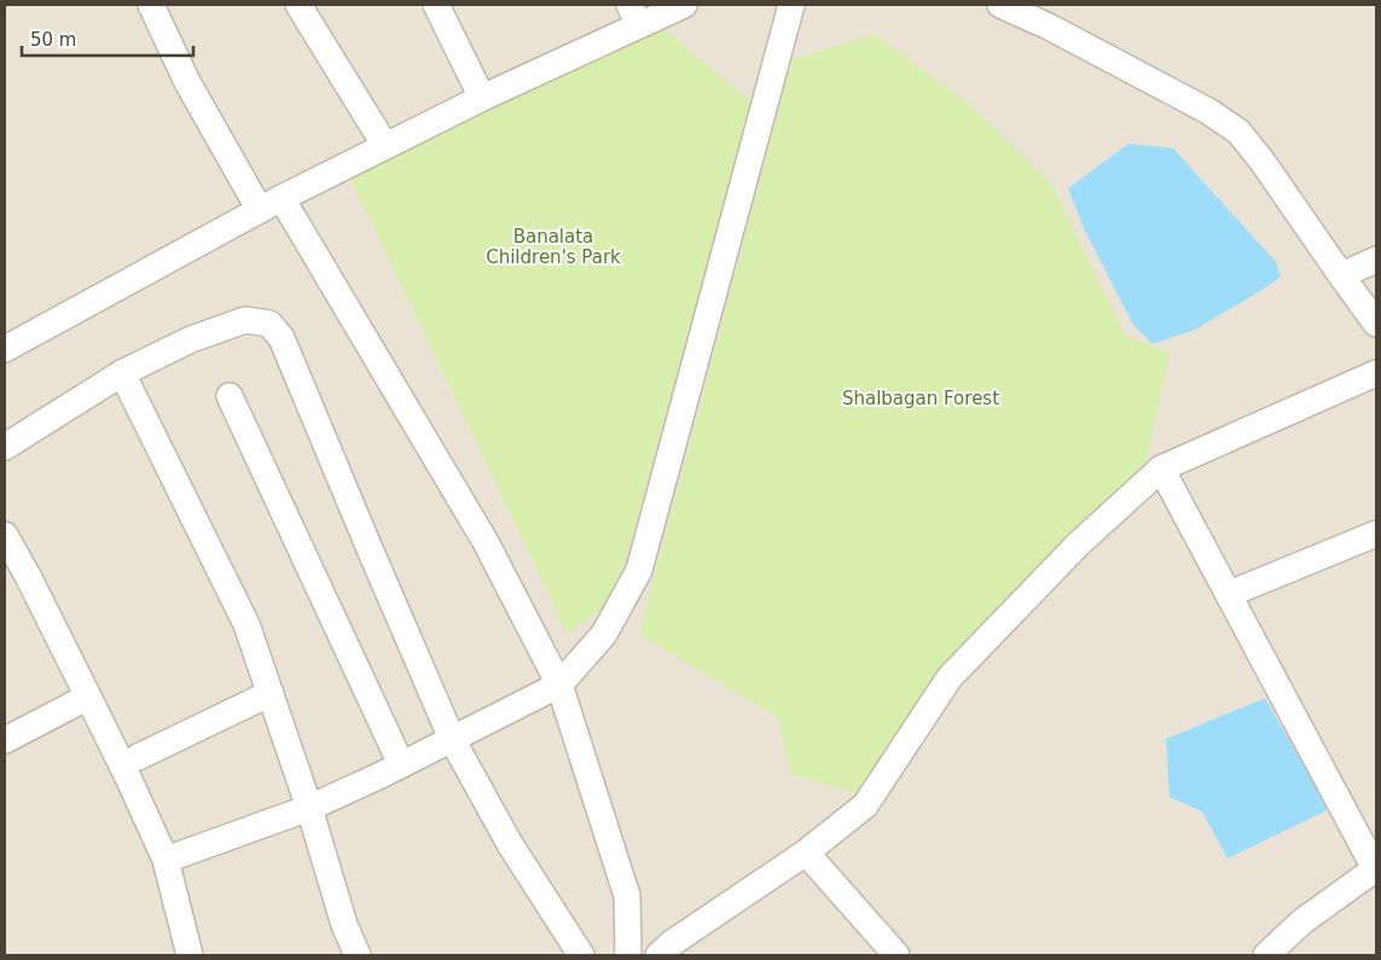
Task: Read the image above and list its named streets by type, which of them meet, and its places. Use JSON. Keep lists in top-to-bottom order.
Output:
{
  "parks": ["Banalata Children's Park", "Shalbagan Forest"],
  "scale_bar": "50 m"
}
